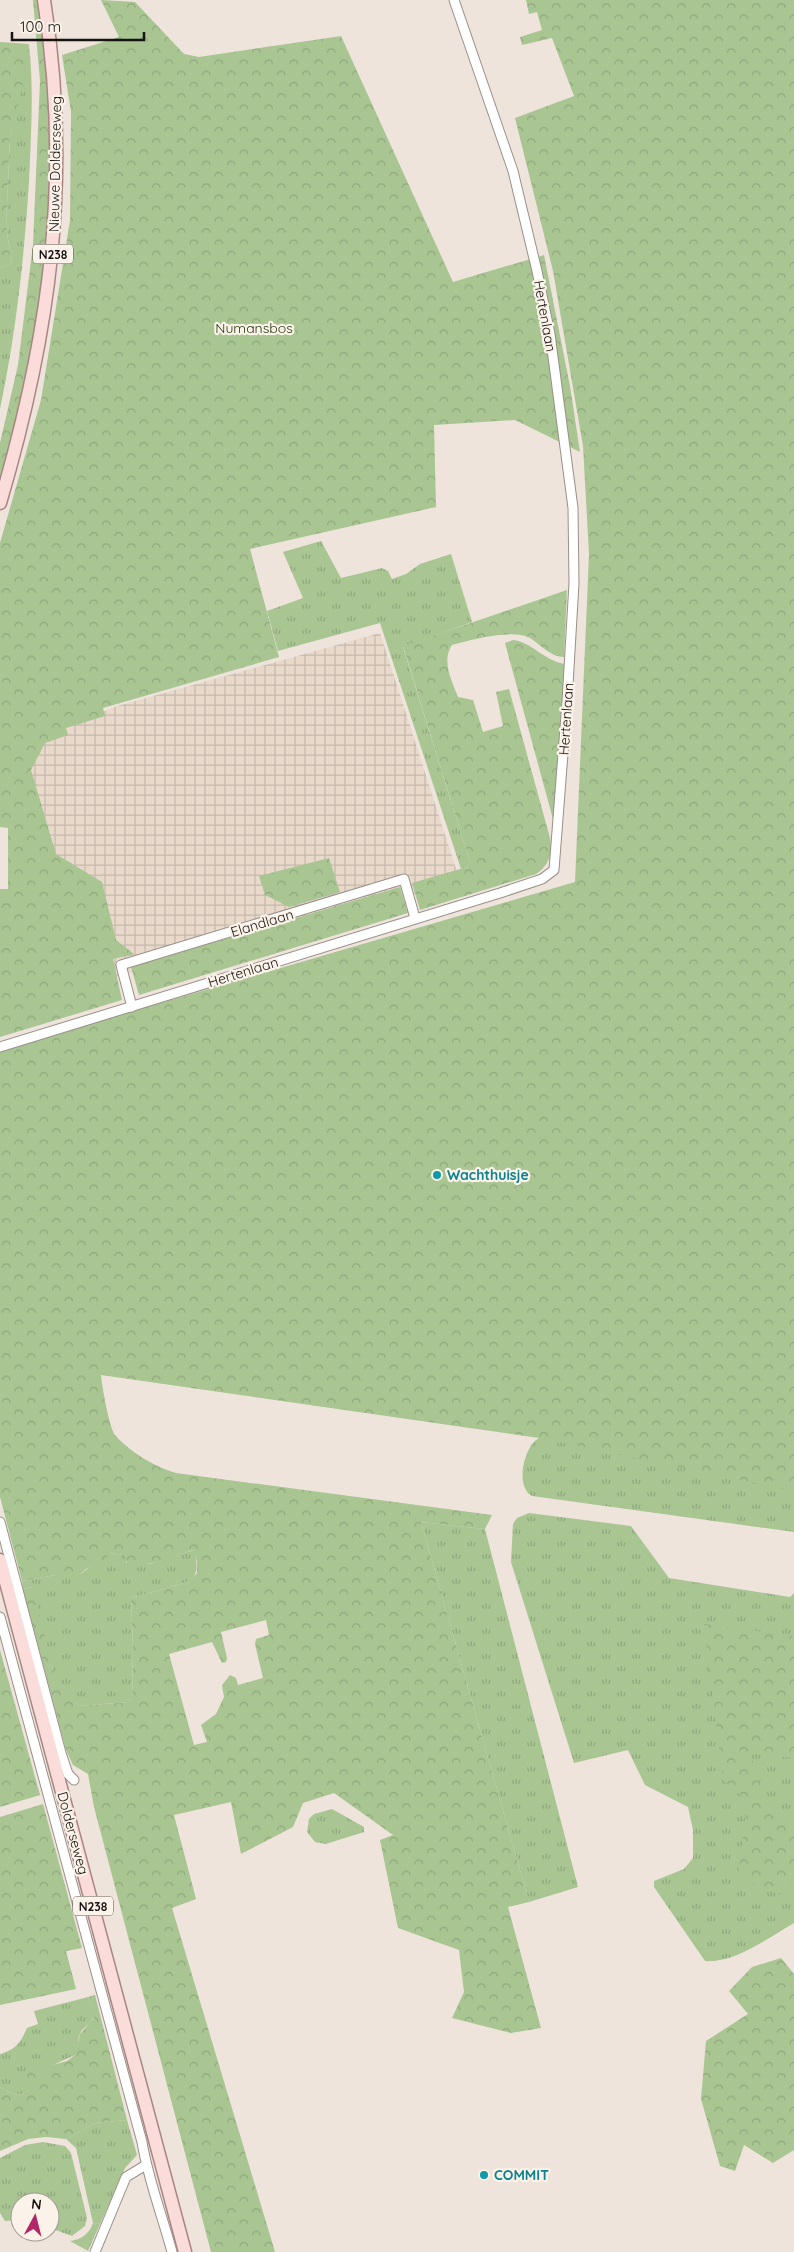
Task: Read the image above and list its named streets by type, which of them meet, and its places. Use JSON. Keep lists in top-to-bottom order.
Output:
{
  "streets": {
    "main road": ["Nieuwe Dolderseweg", "N238", "Dolderseweg"],
    "street": ["Hertenlaan", "Elandlaan"]
  },
  "crossings": [
    ["Hertenlaan", "Elandlaan"]
  ],
  "parks": ["Numansbos"],
  "places": ["Wachthuisje", "COMMIT"],
  "scale_bar": "100 m",
  "north": "top"
}
